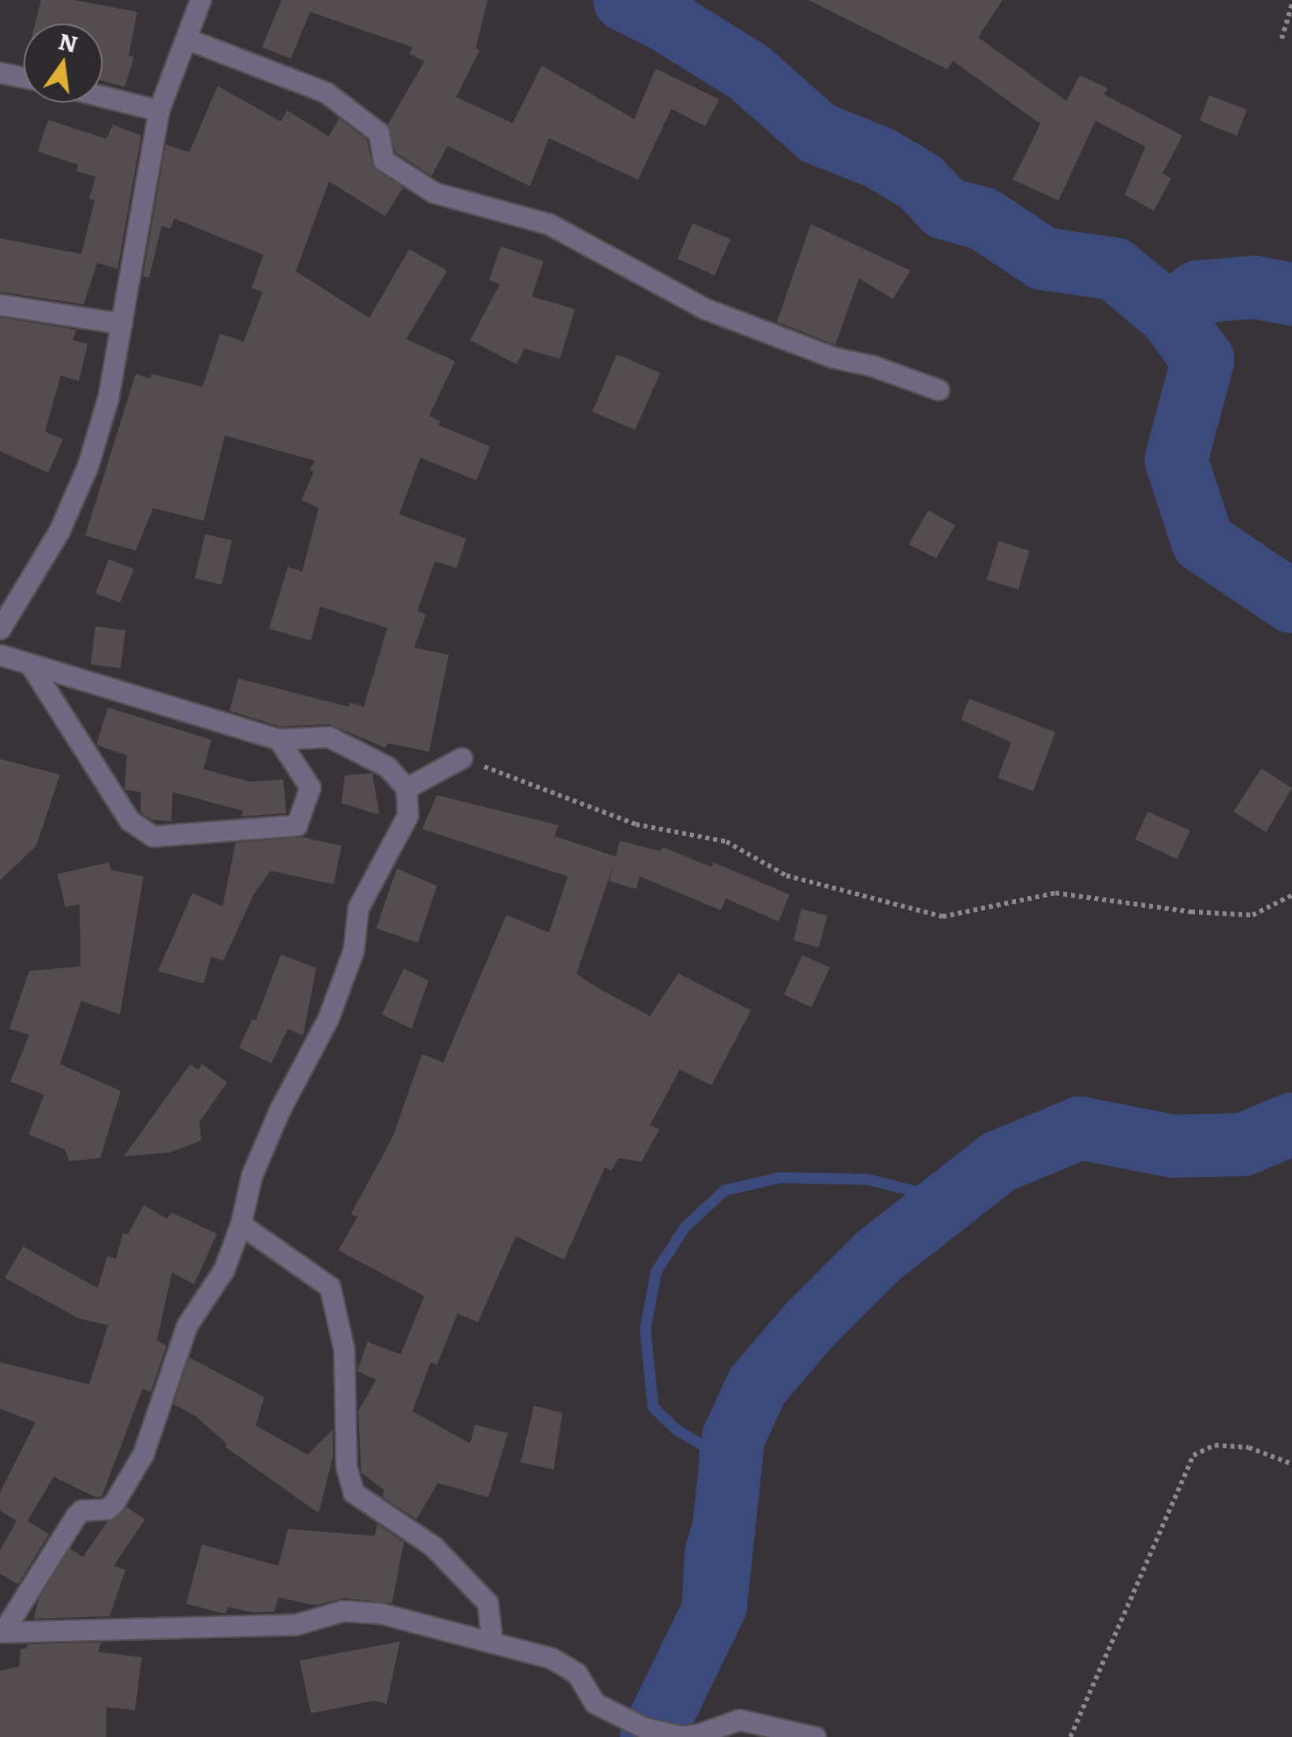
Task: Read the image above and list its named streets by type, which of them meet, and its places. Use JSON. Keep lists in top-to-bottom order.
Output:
{
  "north": "top"
}
